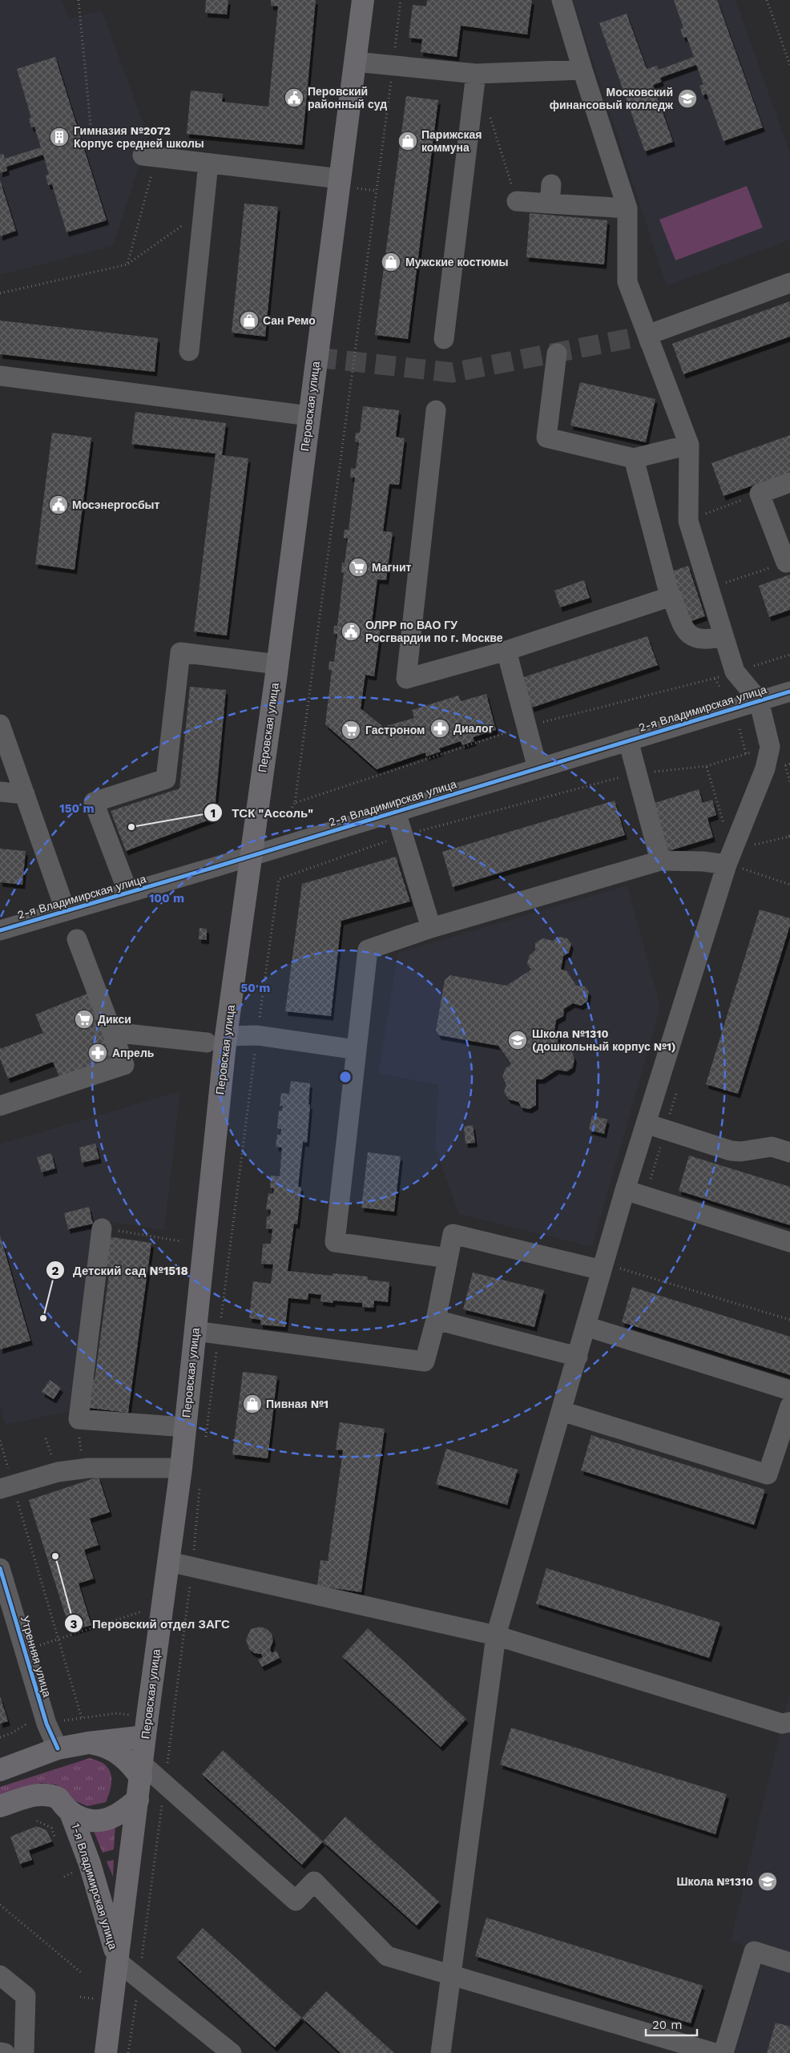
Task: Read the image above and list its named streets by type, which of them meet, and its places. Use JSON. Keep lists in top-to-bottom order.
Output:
{
  "streets": {
    "main road": ["Перовская улица", "1-я Владимирская улица"],
    "street": ["2-я Владимирская улица", "Утренняя улица"]
  },
  "crossings": [
    ["Перовская улица", "2-я Владимирская улица"],
    ["Перовская улица", "1-я Владимирская улица"]
  ],
  "places": {
    "public building": ["Перовский районный суд", "Мосэнергосбыт", "ОЛРР по ВАО ГУ Росгвардии по г. Москве"],
    "school or university": ["Московский финансовый колледж", "Школа №1310 (дошкольный корпус №1)", "Школа №1310"],
    "building": ["Гимназия №2072 Корпус средней школы"],
    "shop": [
      "Парижская коммуна",
      "Мужские костюмы",
      "Сан Ремо",
      "Пивная №1"
    ],
    "supermarket": ["Магнит", "Гастроном", "Дикси"],
    "pharmacy": ["Диалог", "Апрель"],
    "other": ["ТСК \"Ассоль\"", "Детский сад №1518", "Перовский отдел ЗАГС"]
  },
  "scale_bar": "20 m",
  "rings": ["150 m", "100 m", "50 m"]
}
